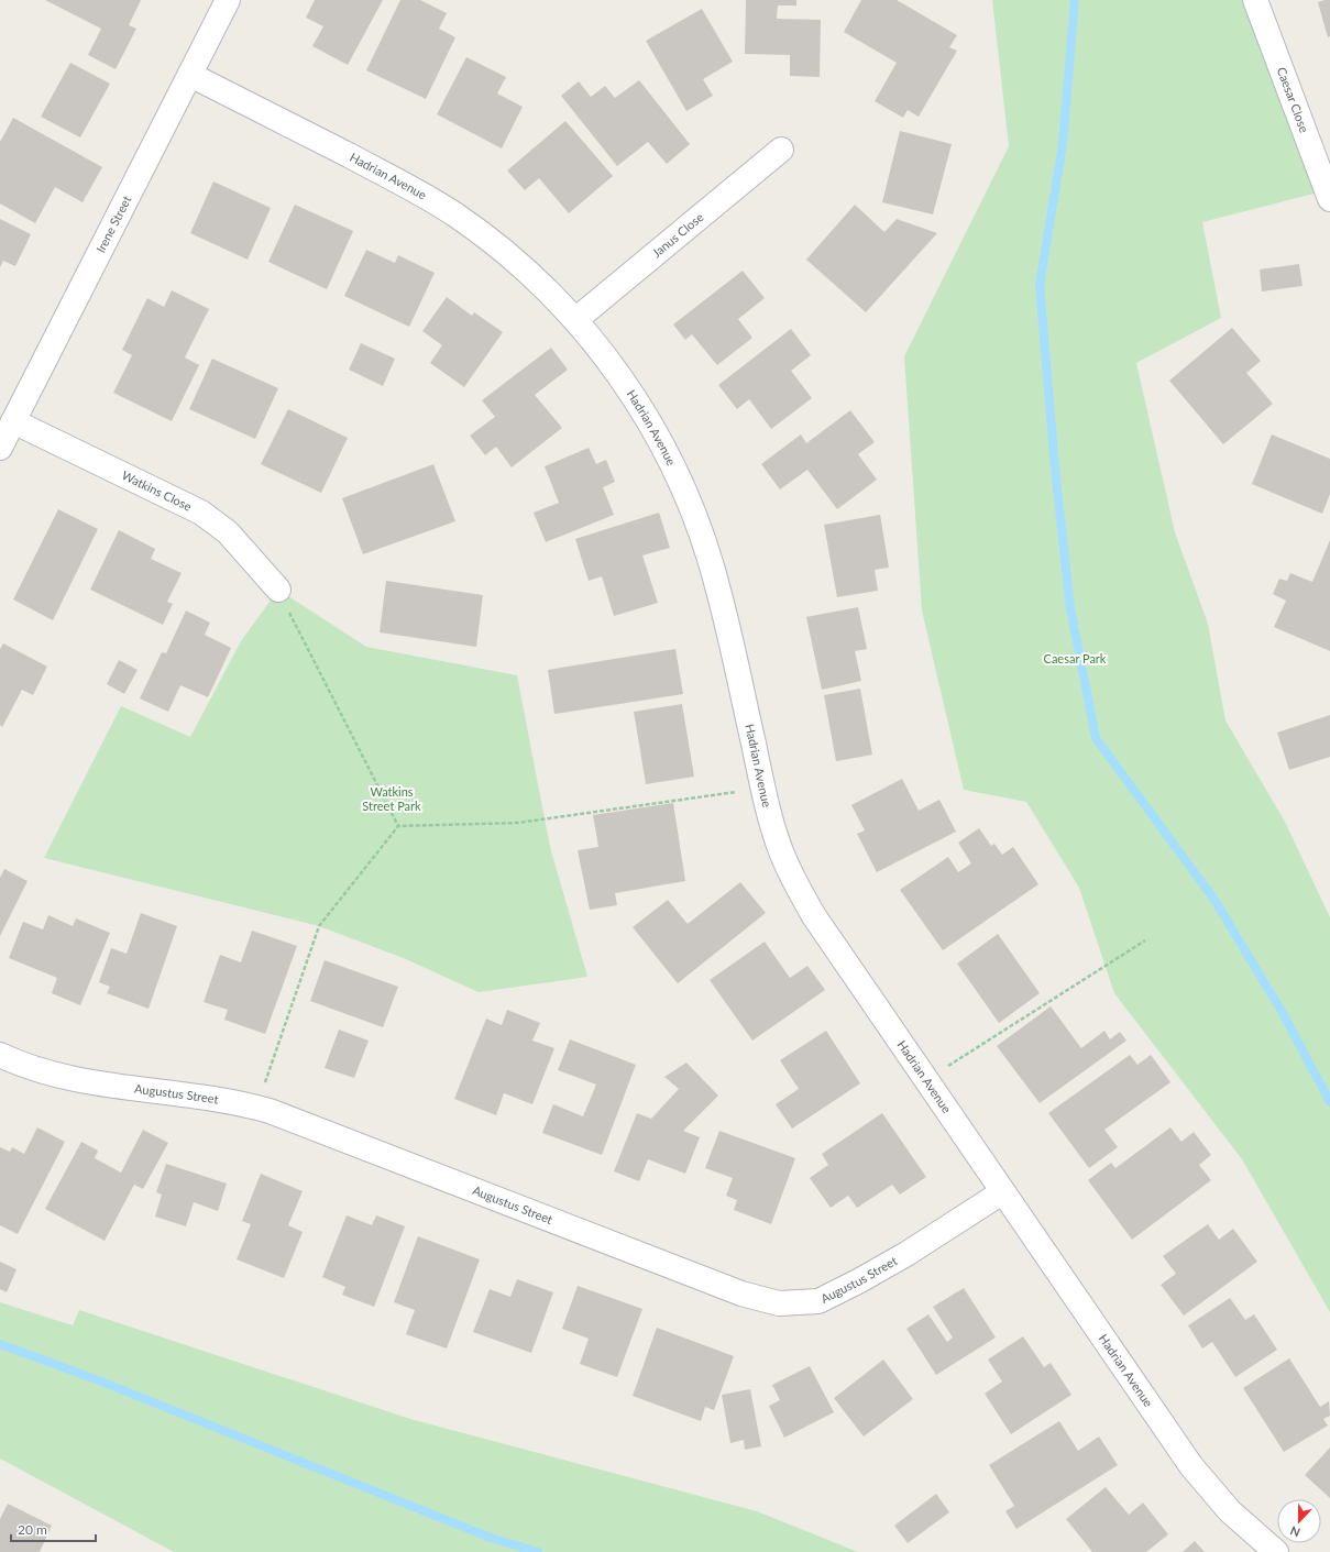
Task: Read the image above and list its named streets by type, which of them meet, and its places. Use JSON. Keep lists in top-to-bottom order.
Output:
{
  "streets": {
    "street": [
      "Caesar Close",
      "Hadrian Avenue",
      "Irene Street",
      "Janus Close",
      "Watkins Close",
      "Augustus Street"
    ]
  },
  "crossings": [
    ["Hadrian Avenue", "Irene Street"],
    ["Hadrian Avenue", "Janus Close"],
    ["Hadrian Avenue", "Augustus Street"],
    ["Irene Street", "Watkins Close"]
  ],
  "parks": ["Caesar Park", "Watkins Street Park"],
  "scale_bar": "20 m",
  "north": "bottom"
}
